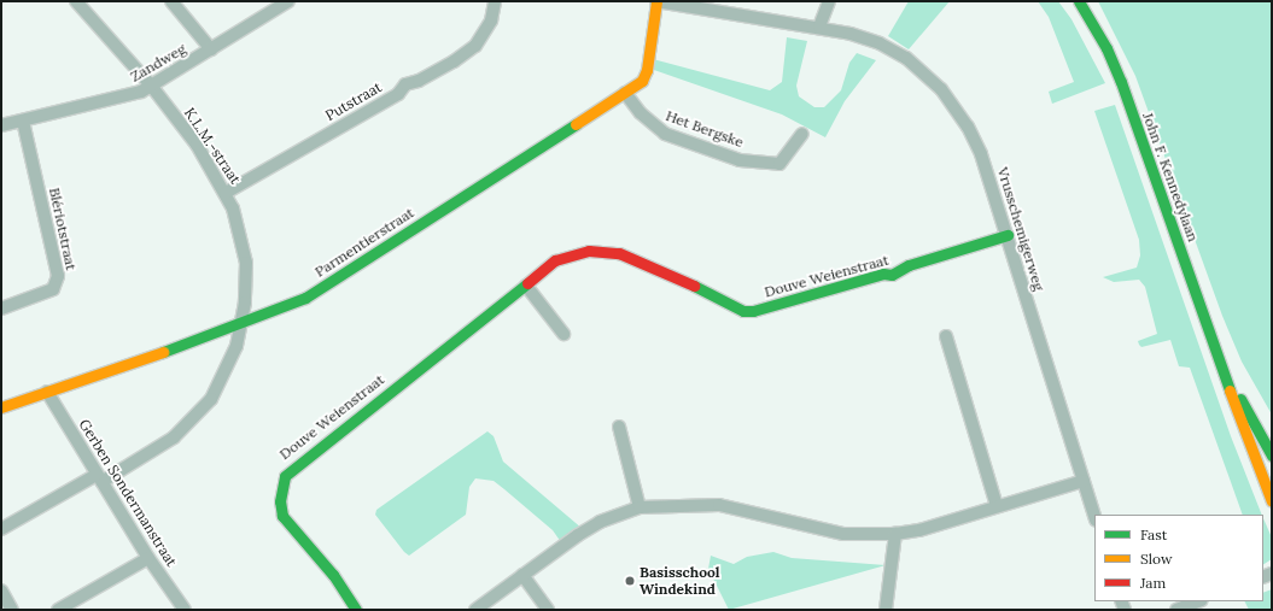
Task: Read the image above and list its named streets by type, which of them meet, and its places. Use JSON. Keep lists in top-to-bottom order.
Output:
{
  "streets": {
    "street": [
      "Zandweg",
      "Putstraat",
      "Het Bergske",
      "K.L.M.-straat",
      "John F. Kennedylaan",
      "Blériotstraat",
      "Vrusschemigerweg",
      "Parmentierstraat",
      "Douve Weienstraat",
      "Gerben Sondermanstraat"
    ]
  },
  "crossings": [
    ["Zandweg", "K.L.M.-straat"],
    ["Zandweg", "Blériotstraat"],
    ["Putstraat", "K.L.M.-straat"],
    ["Het Bergske", "Parmentierstraat"],
    ["K.L.M.-straat", "Parmentierstraat"],
    ["K.L.M.-straat", "Gerben Sondermanstraat"],
    ["Vrusschemigerweg", "Parmentierstraat"],
    ["Vrusschemigerweg", "Douve Weienstraat"],
    ["Parmentierstraat", "Gerben Sondermanstraat"]
  ],
  "places": ["Basisschool Windekind"],
  "legend": ["Fast", "Slow", "Jam"]
}
